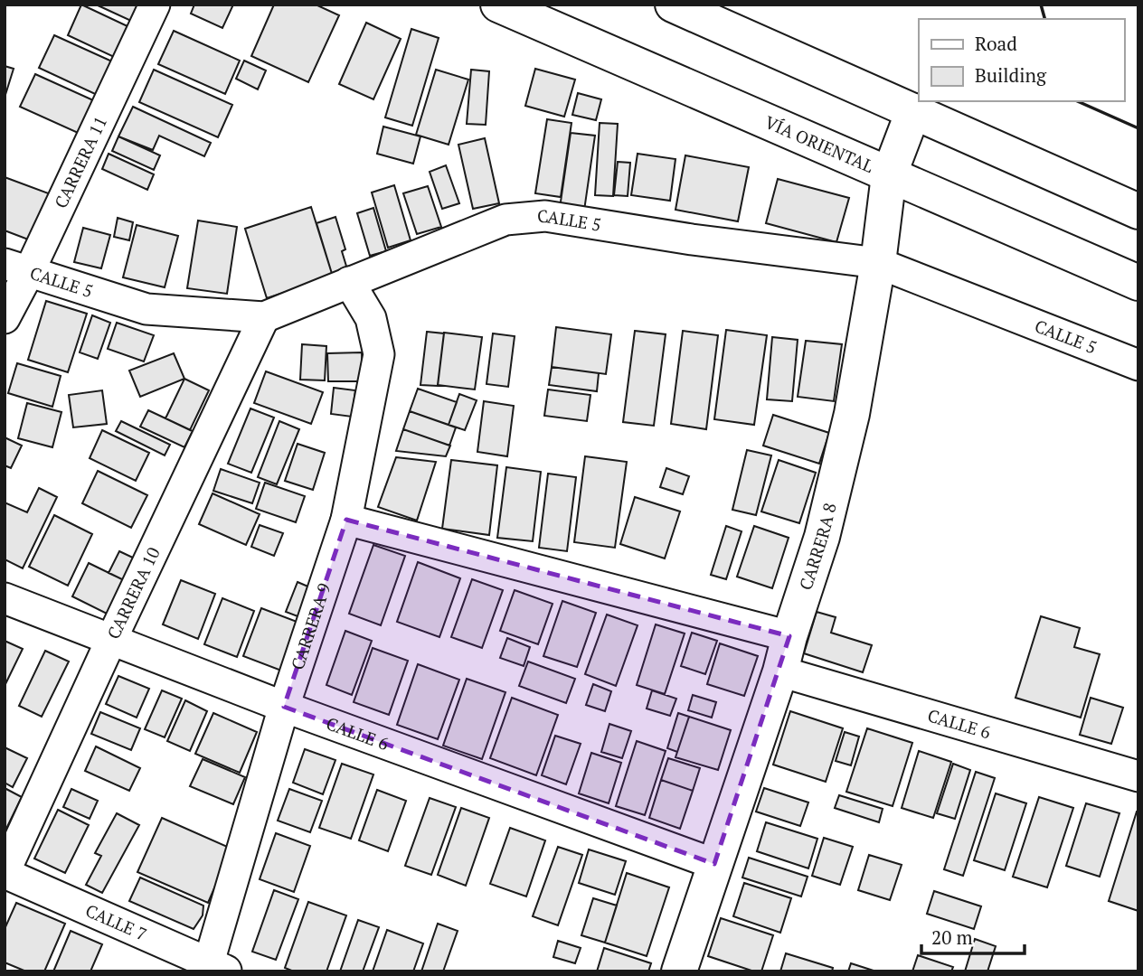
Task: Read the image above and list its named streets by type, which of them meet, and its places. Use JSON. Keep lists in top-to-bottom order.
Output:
{
  "streets": {
    "main road": ["VÍA ORIENTAL", "CARRERA 8"],
    "street": [
      "CARRERA 11",
      "CALLE 5",
      "CARRERA 10",
      "CARRERA 9",
      "CALLE 6",
      "CALLE 7"
    ]
  },
  "crossings": [
    ["VÍA ORIENTAL", "CARRERA 8"],
    ["CARRERA 11", "CALLE 5"],
    ["CALLE 5", "CARRERA 8"],
    ["CALLE 5", "CARRERA 10"],
    ["CALLE 5", "CARRERA 9"],
    ["CARRERA 8", "CALLE 6"],
    ["CARRERA 10", "CALLE 6"],
    ["CARRERA 10", "CALLE 7"],
    ["CARRERA 9", "CALLE 6"],
    ["CARRERA 9", "CALLE 7"]
  ],
  "legend": ["Road", "Building"],
  "scale_bar": "20 m"
}
